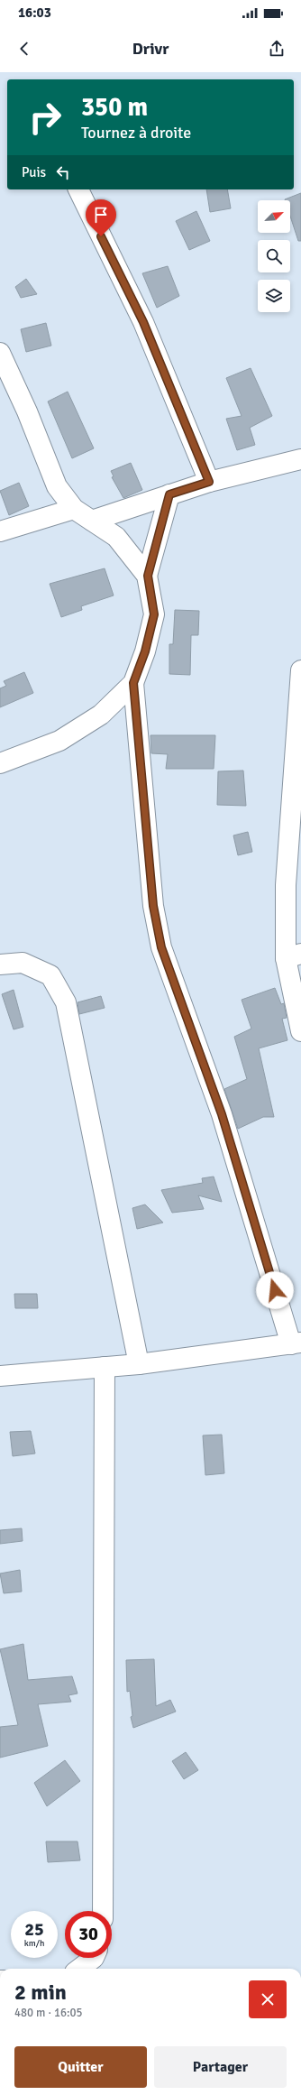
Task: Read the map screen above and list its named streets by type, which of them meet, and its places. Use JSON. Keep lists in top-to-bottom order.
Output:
{
  "north": "top right",
  "page": {
    "status": "16:03",
    "header": "Drivr",
    "turn": ["350 m", "Tournez à droite"],
    "then": "Puis",
    "speed": "25 km/h",
    "limit": "30",
    "heading": ["2 min", "480 m · 16:05"],
    "buttons": ["Quitter", "Partager"]
  }
}
